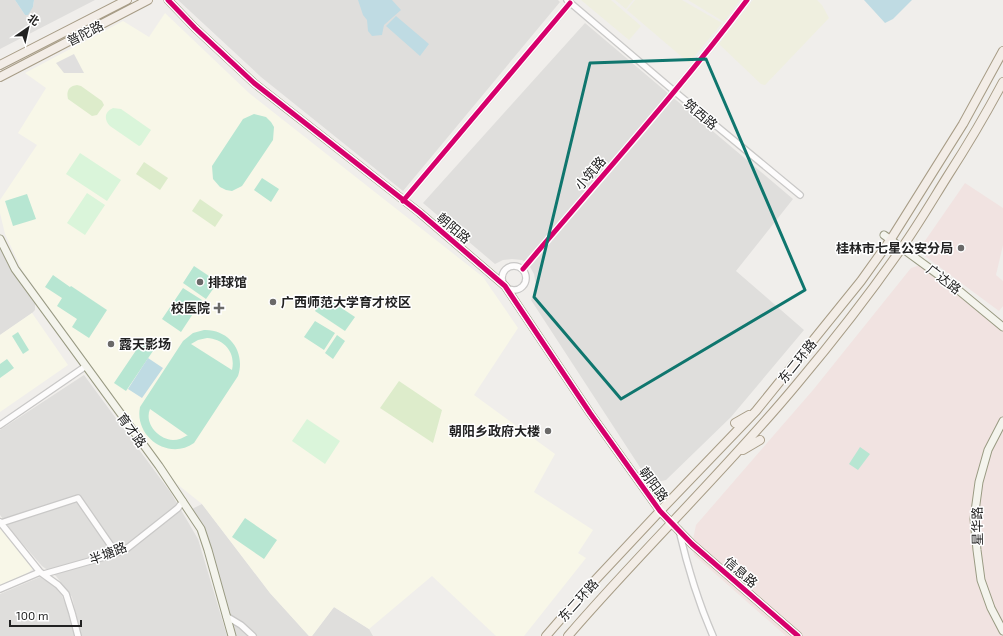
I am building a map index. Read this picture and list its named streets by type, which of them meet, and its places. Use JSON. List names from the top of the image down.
{
  "streets": {
    "main road": ["普陀路", "东二环路"],
    "street": [
      "筑西路",
      "小筑路",
      "朝阳路",
      "广达路",
      "育才路",
      "星华路",
      "半塘路",
      "信息路"
    ]
  },
  "crossings": [
    ["筑西路", "小筑路"],
    ["小筑路", "朝阳路"],
    ["朝阳路", "东二环路"],
    ["朝阳路", "信息路"],
    ["广达路", "东二环路"],
    ["东二环路", "信息路"],
    ["育才路", "半塘路"]
  ],
  "places": {
    "other": [
      "桂林市七星公安分局",
      "排球馆",
      "广西师范大学育才校区",
      "露天影场",
      "朝阳乡政府大楼"
    ],
    "health": ["校医院"]
  },
  "scale_bar": "100 m",
  "north": "top right"
}
